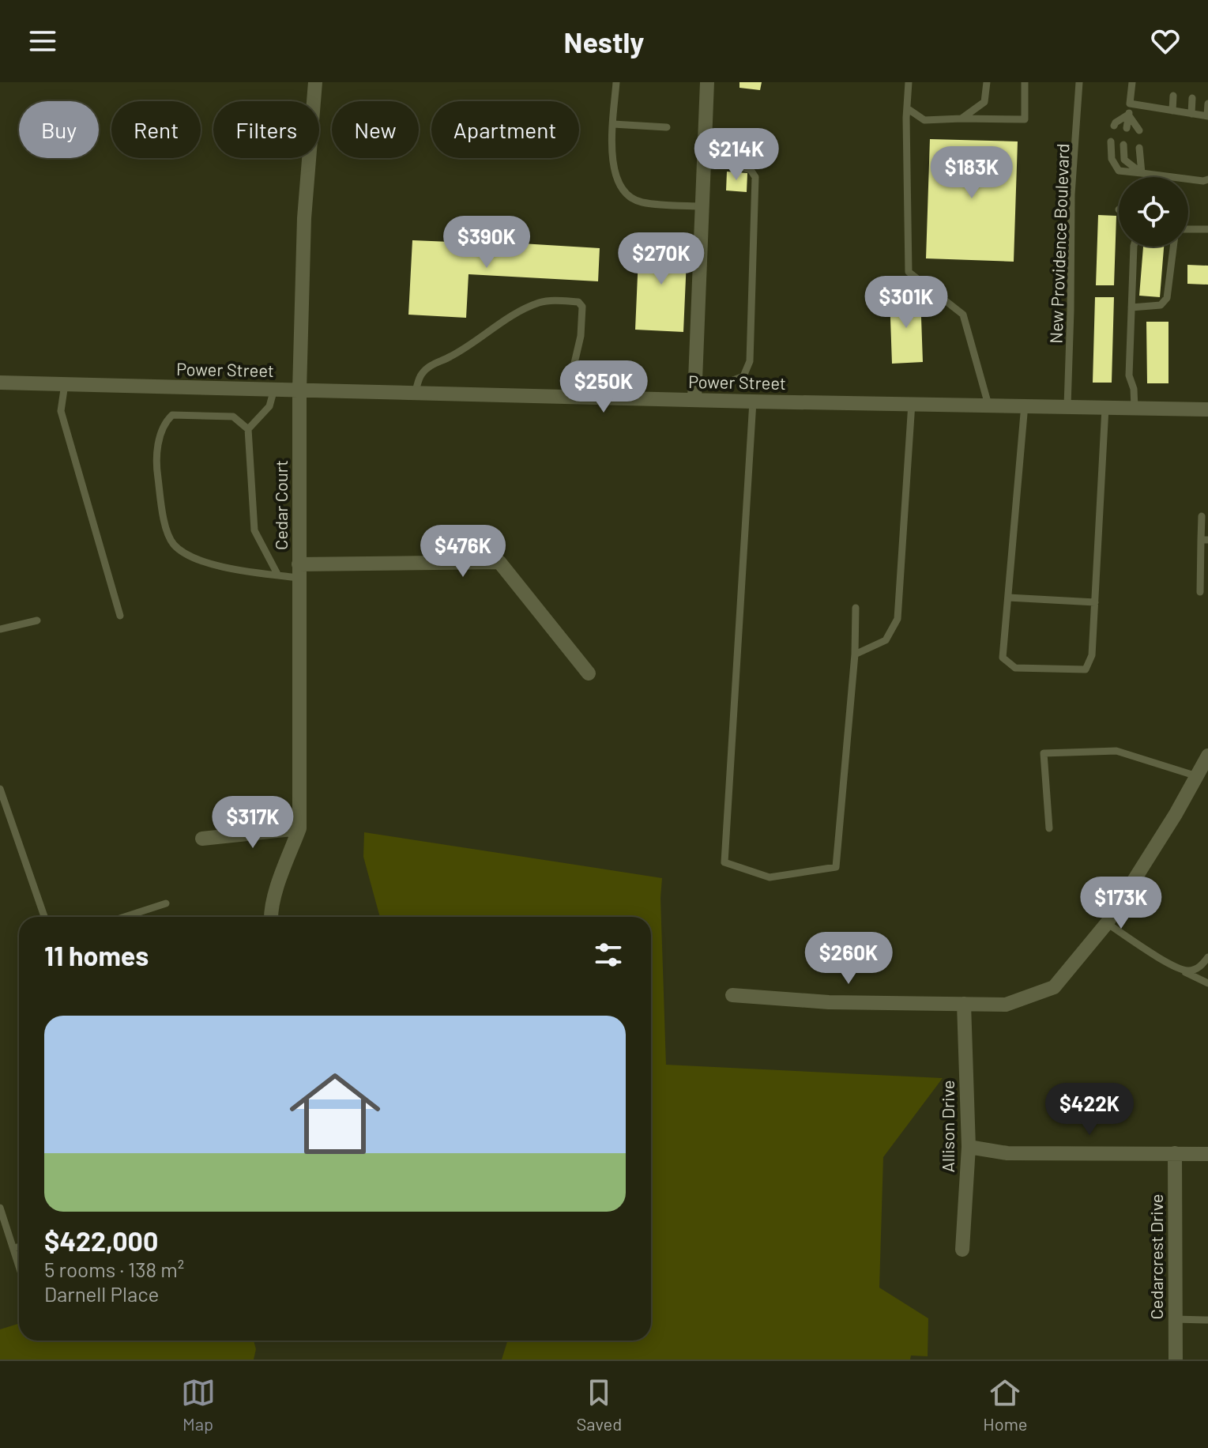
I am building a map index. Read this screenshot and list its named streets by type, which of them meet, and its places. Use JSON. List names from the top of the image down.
{
  "streets": {
    "street": [
      "Power Street",
      "Cedar Court",
      "Allison Drive",
      "Cedarcrest Drive"
    ],
    "lane": ["New Providence Boulevard"]
  },
  "crossings": [
    ["New Providence Boulevard", "Power Street"],
    ["Power Street", "Cedar Court"]
  ],
  "page": {
    "header": "Nestly",
    "chip": [
      "Buy",
      "Rent",
      "Filters",
      "New",
      "Apartment"
    ],
    "price": [
      "$214K",
      "$183K",
      "$390K",
      "$270K",
      "$301K",
      "$250K",
      "$476K",
      "$317K",
      "$173K",
      "$260K",
      "$422K"
    ],
    "heading": "11 homes",
    "list": [
      {
        "name": "$422,000",
        "note": "5 rooms · 138 m² · Darnell Place"
      }
    ],
    "tabs": ["Map", "Saved", "Home"]
  }
}
